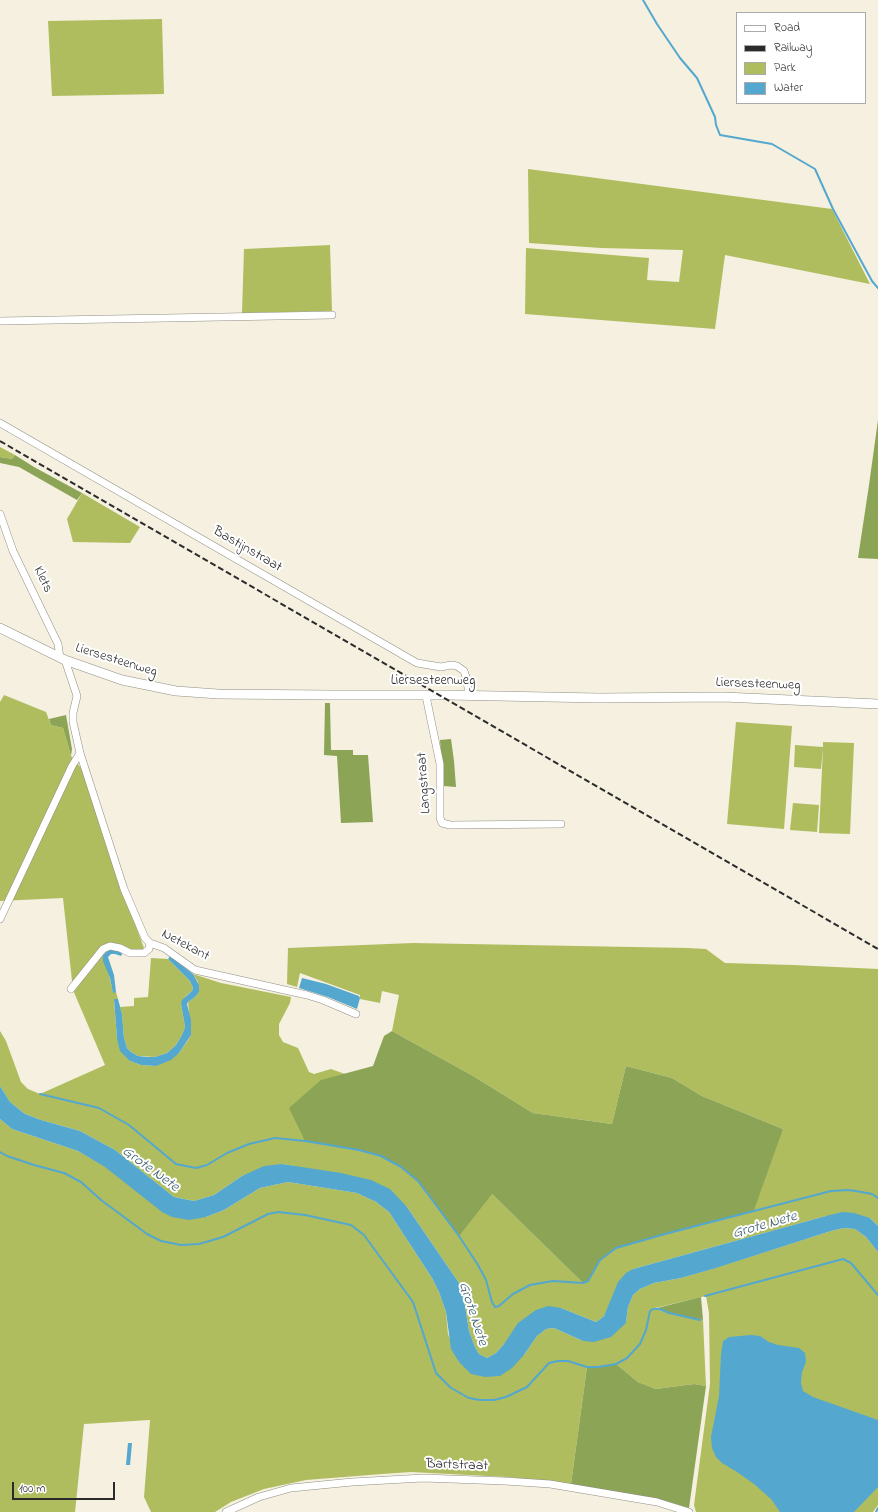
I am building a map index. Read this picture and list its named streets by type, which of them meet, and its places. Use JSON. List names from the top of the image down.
{
  "streets": {
    "street": [
      "Bastijnstraat",
      "Klets",
      "Liersesteenweg",
      "Langstraat",
      "Netekant",
      "Bartstraat"
    ]
  },
  "crossings": [
    ["Bastijnstraat", "Liersesteenweg"],
    ["Klets", "Liersesteenweg"],
    ["Klets", "Netekant"],
    ["Liersesteenweg", "Langstraat"],
    ["Liersesteenweg", "Netekant"]
  ],
  "water": ["Grote Nete"],
  "legend": [
    "Road",
    "Railway",
    "Park",
    "Water"
  ],
  "scale_bar": "100 m"
}
